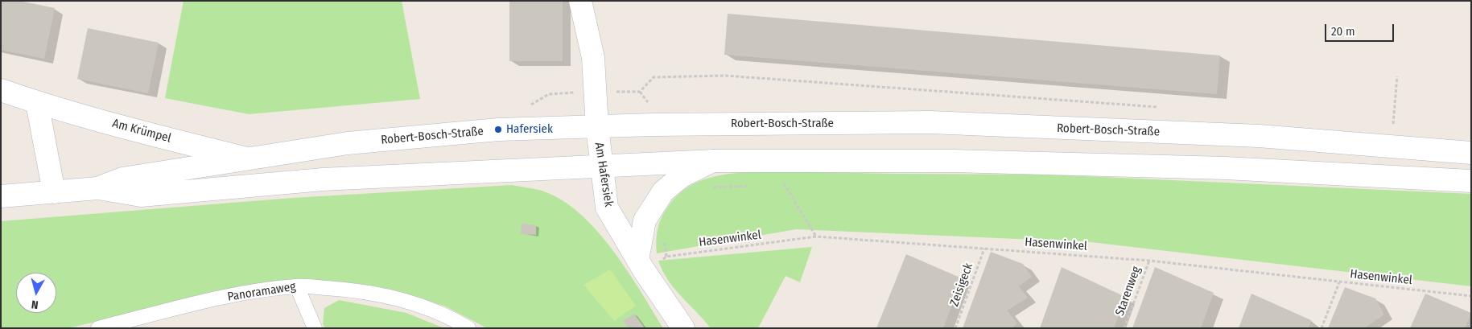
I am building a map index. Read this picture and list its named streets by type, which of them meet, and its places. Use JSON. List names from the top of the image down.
{
  "streets": {
    "main road": ["Robert-Bosch-Straße", "Am Krümpel", "Am Hafersiek"],
    "lane": ["Panoramaweg"],
    "path": ["Hasenwinkel", "Zeisigeck", "Starenweg"]
  },
  "crossings": [
    ["Robert-Bosch-Straße", "Am Krümpel"],
    ["Robert-Bosch-Straße", "Am Hafersiek"],
    ["Am Hafersiek", "Hasenwinkel"],
    ["Hasenwinkel", "Zeisigeck"],
    ["Hasenwinkel", "Starenweg"]
  ],
  "places": ["Hafersiek"],
  "scale_bar": "20 m",
  "north": "bottom"
}
